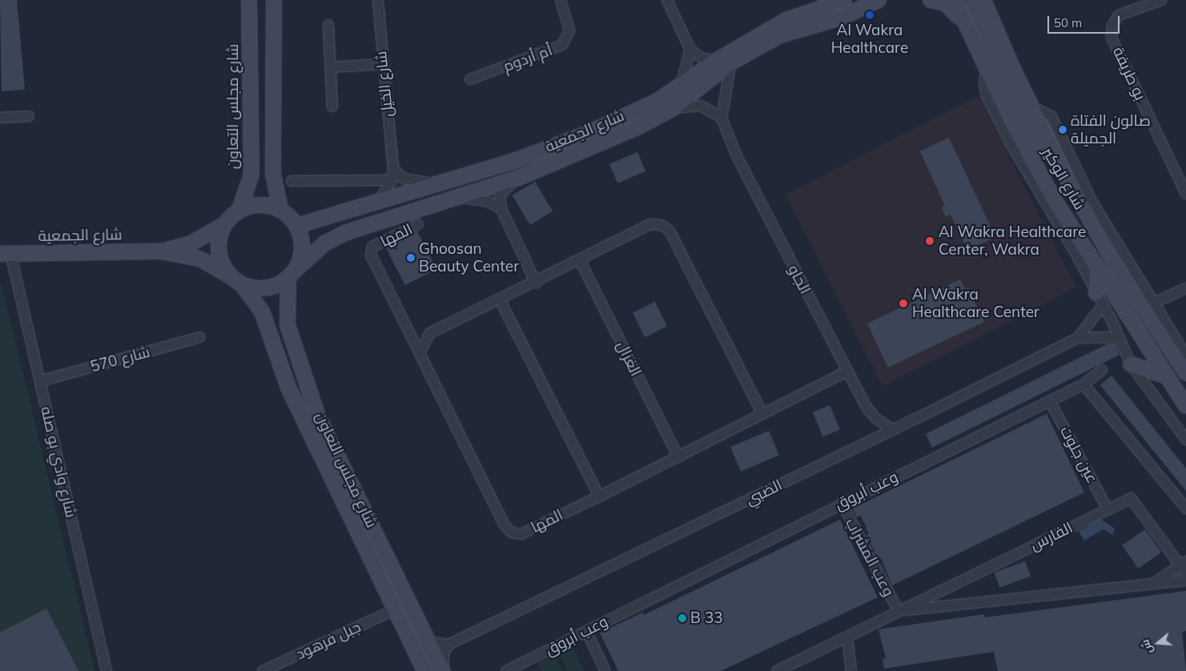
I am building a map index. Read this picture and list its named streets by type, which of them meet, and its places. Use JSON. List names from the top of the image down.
{
  "streets": {
    "main road": ["شارع مجلس التعاون", "شارع الجمعية", "شارع الوكير"],
    "street": [
      "أم أردوم",
      "بو طريفة",
      "شارع الخيل",
      "المها",
      "الجاو",
      "الغزال",
      "شارع 570",
      "عين جلوت",
      "شارع وادي بو صله",
      "وعب أبروق",
      "الضبي",
      "الفارس",
      "وعب المشراب",
      "جبل فرهود"
    ]
  },
  "crossings": [
    ["شارع الخيل", "شارع الجمعية"],
    ["شارع مجلس التعاون", "شارع الجمعية"],
    ["شارع مجلس التعاون", "جبل فرهود"],
    ["شارع الجمعية", "شارع وادي بو صله"],
    ["المها", "الجاو"],
    ["المها", "الغزال"],
    ["الجاو", "الضبي"],
    ["شارع 570", "شارع وادي بو صله"],
    ["عين جلوت", "وعب أبروق"],
    ["عين جلوت", "الفارس"],
    ["وعب أبروق", "وعب المشراب"],
    ["الفارس", "وعب المشراب"]
  ],
  "places": [
    "Al Wakra Healthcare",
    "صالون الفتاة الجميلة",
    "Al Wakra Healthcare Center, Wakra",
    "Ghoosan Beauty Center",
    "Al Wakra Healthcare Center",
    "B 33"
  ],
  "scale_bar": "50 m",
  "north": "left"
}
